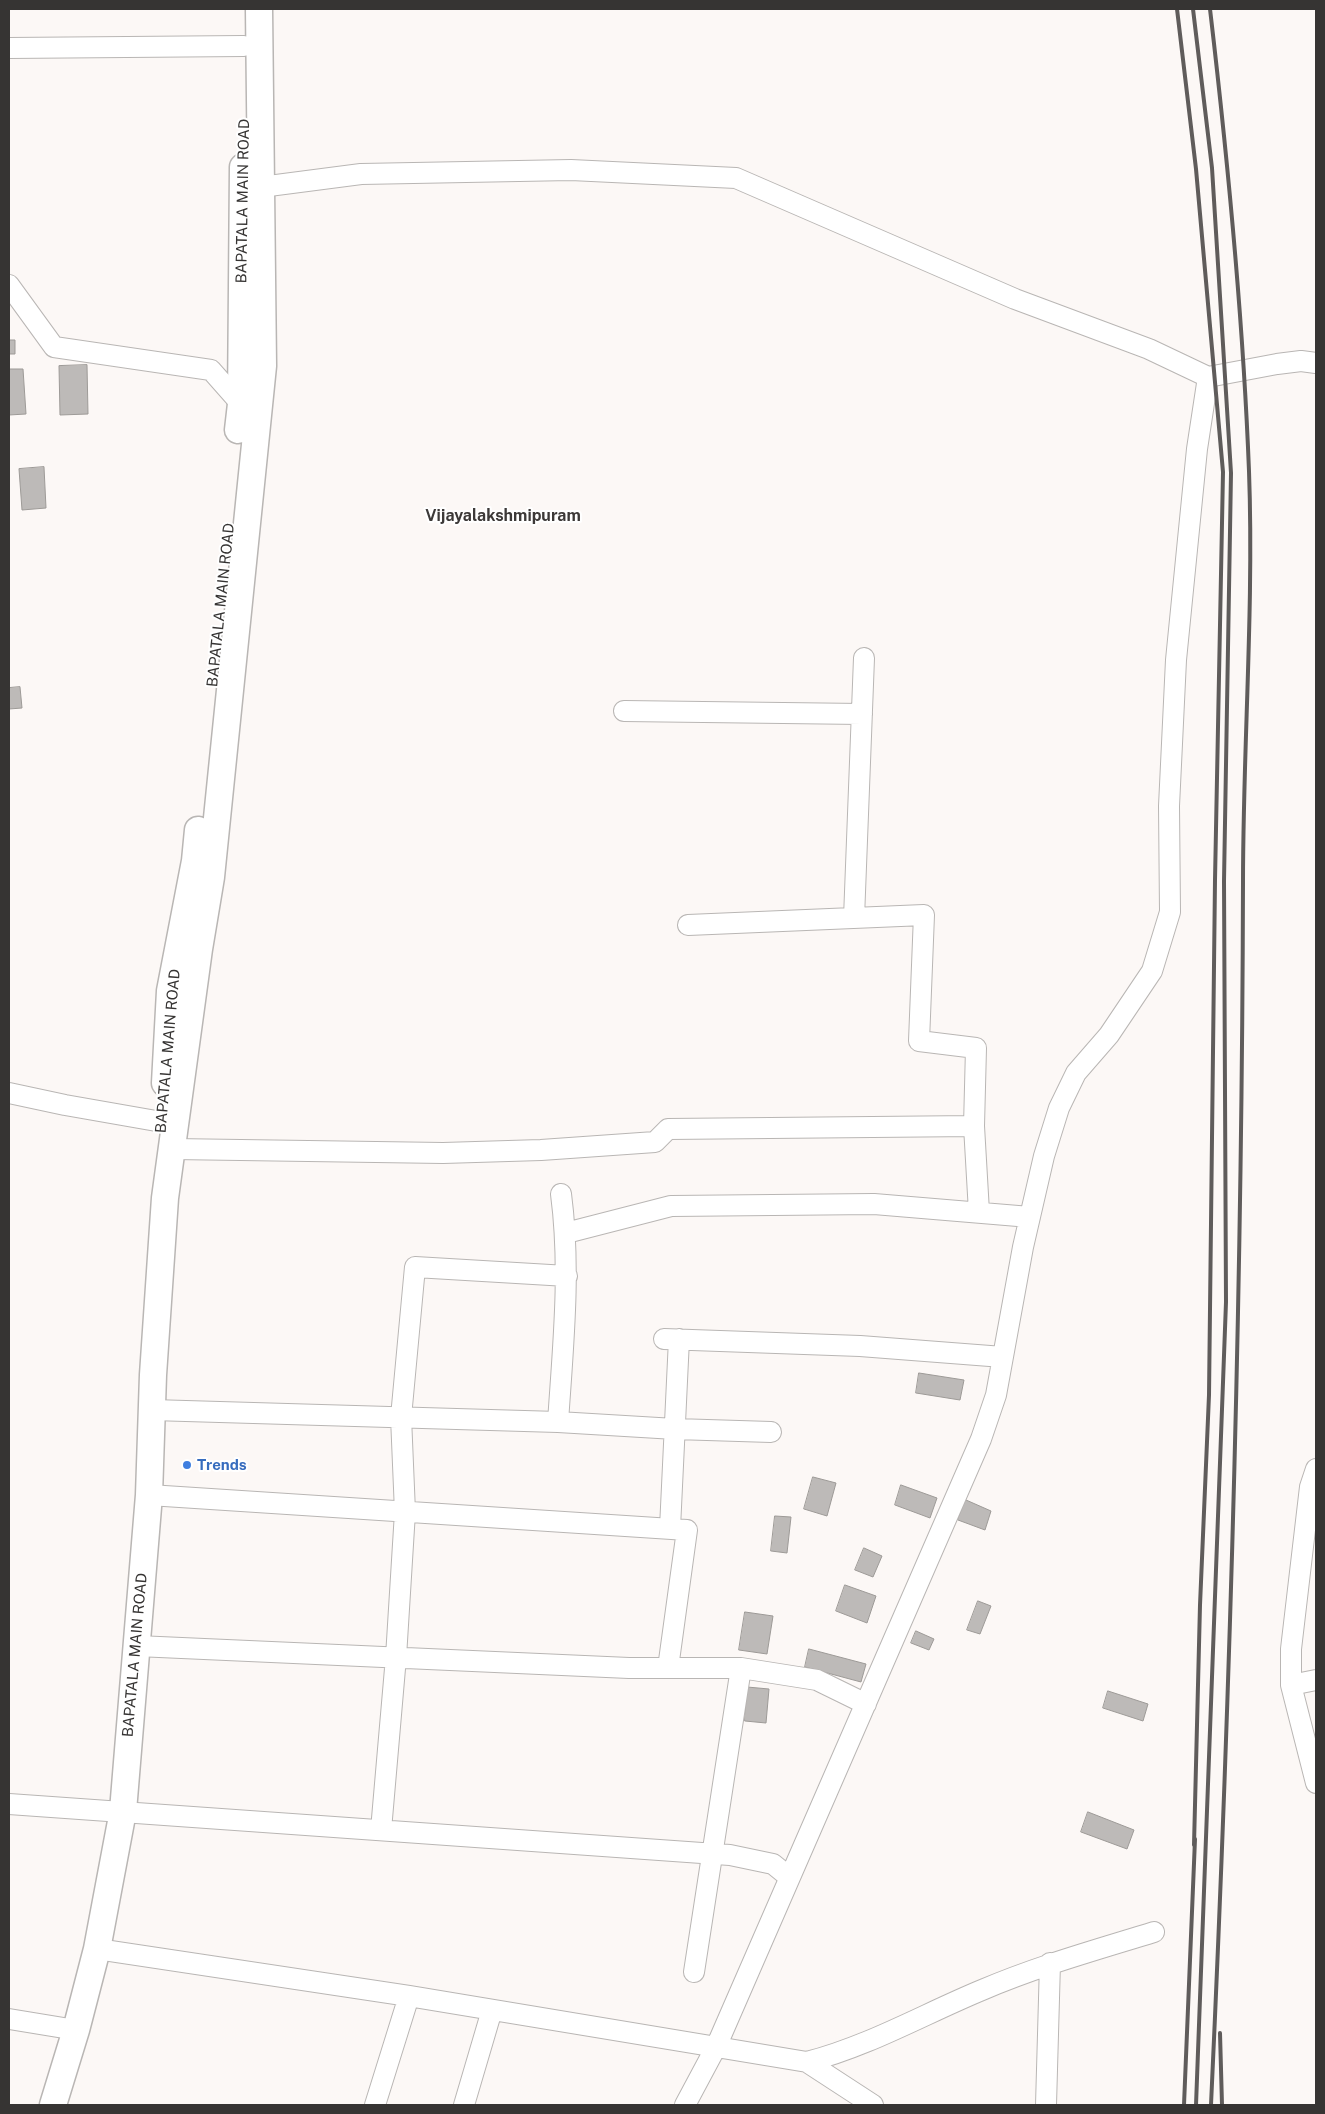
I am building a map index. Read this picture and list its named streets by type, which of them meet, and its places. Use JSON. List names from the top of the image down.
{
  "streets": {
    "main road": ["BAPATALA MAIN ROAD"]
  },
  "districts": ["Vijayalakshmipuram"],
  "places": ["Trends"]
}
